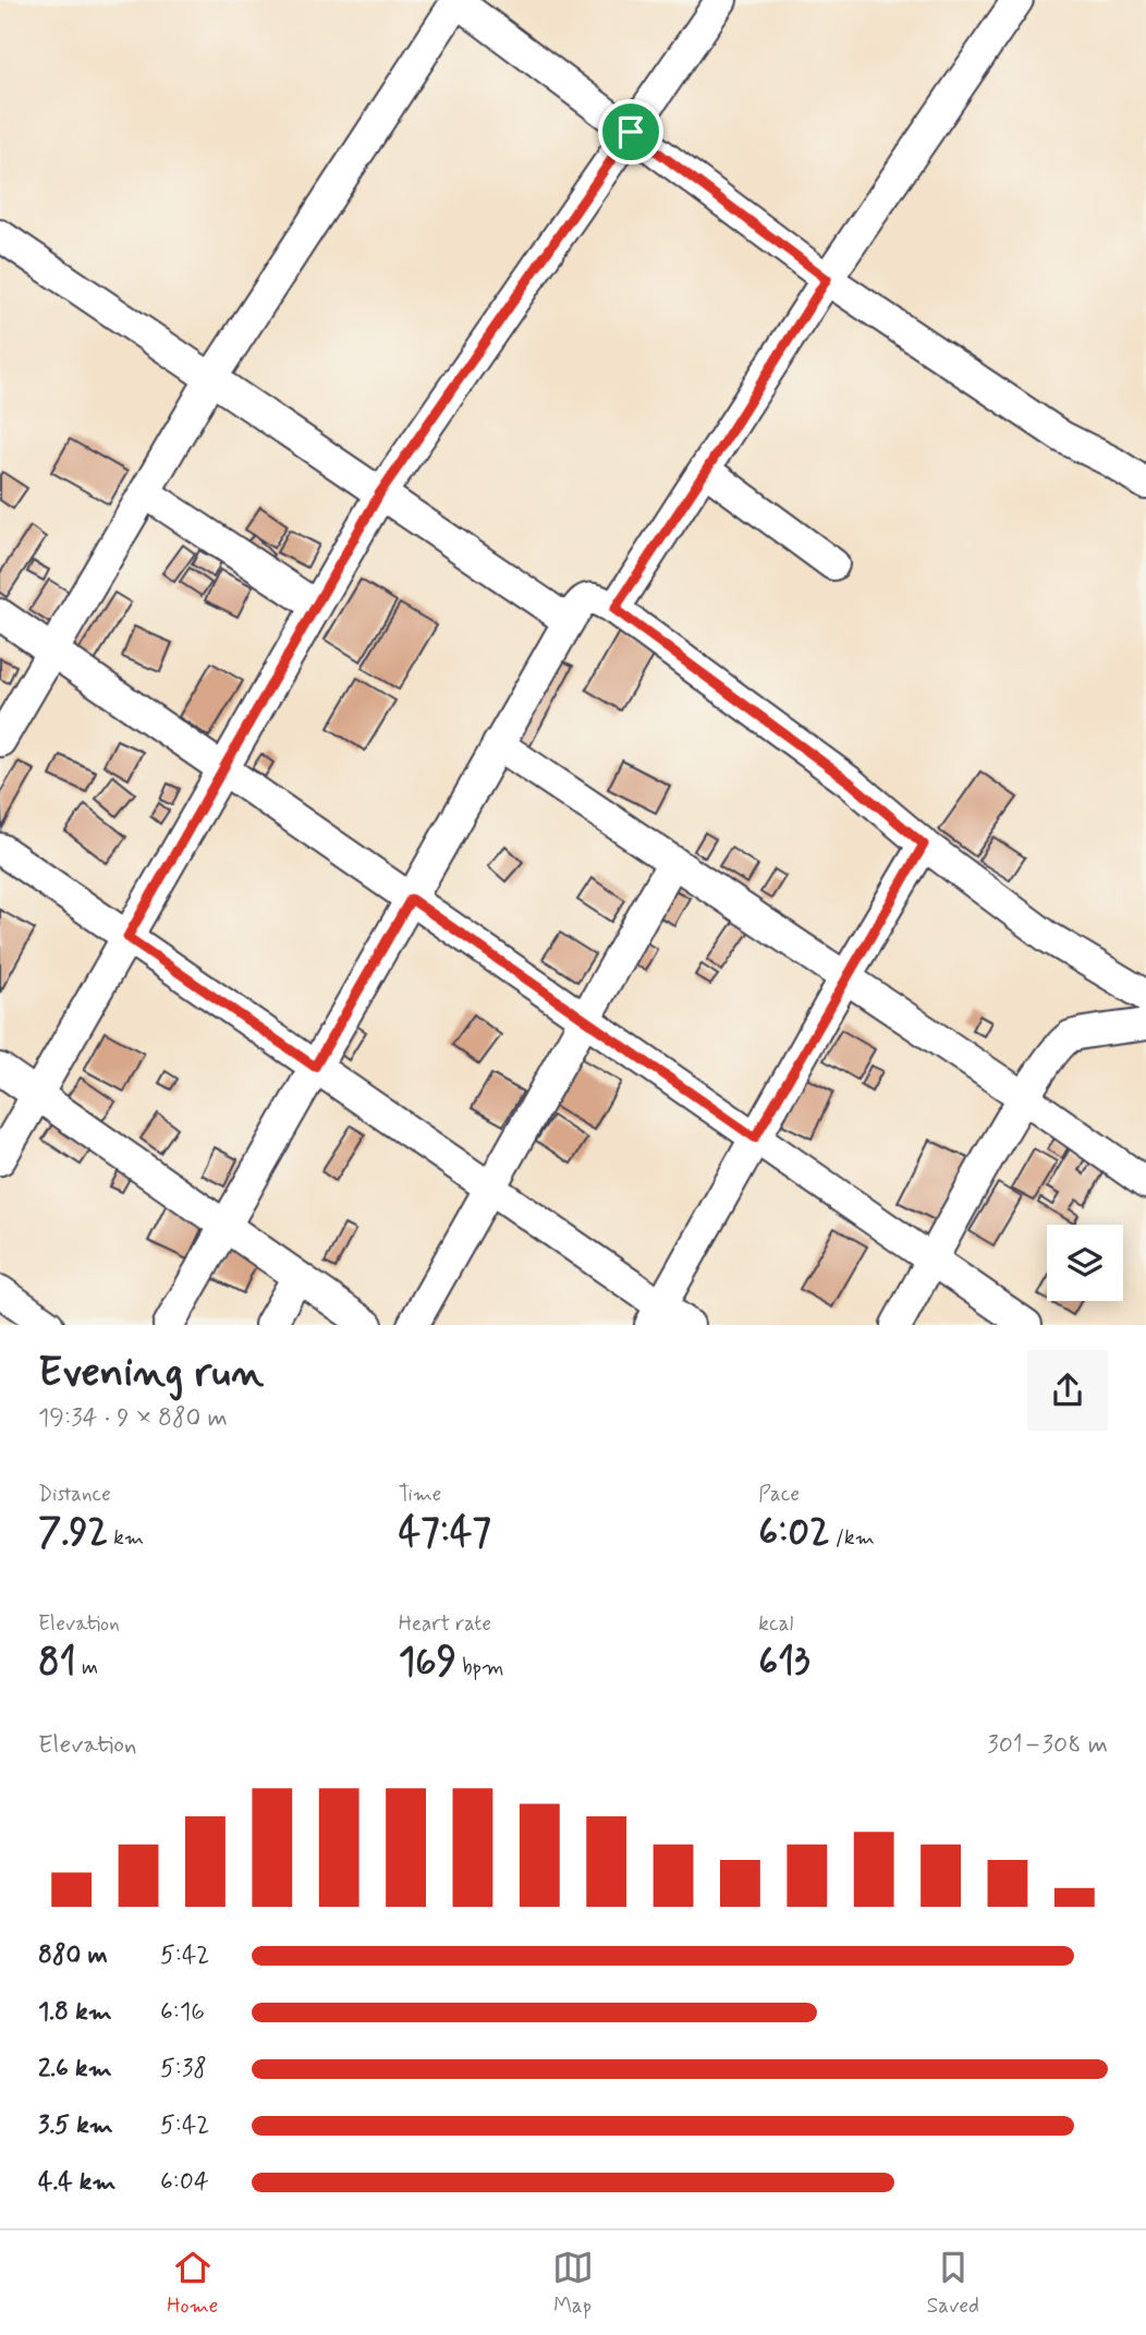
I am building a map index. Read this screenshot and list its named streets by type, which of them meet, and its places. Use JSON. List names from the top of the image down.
{
  "page": {
    "heading": ["Evening run", "19:34 · 9 × 880 m"],
    "stats": [
      ["Distance", "7.92 km"],
      ["Time", "47:47"],
      ["Pace", "6:02 /km"],
      ["Elevation", "81 m"],
      ["Heart rate", "169 bpm"],
      ["kcal", "613"]
    ],
    "chart": ["Elevation", "301–308 m"],
    "list": [
      {
        "name": "880 m",
        "note": "5:42"
      },
      {
        "name": "1.8 km",
        "note": "6:16"
      },
      {
        "name": "2.6 km",
        "note": "5:38"
      },
      {
        "name": "3.5 km",
        "note": "5:42"
      },
      {
        "name": "4.4 km",
        "note": "6:04"
      }
    ],
    "tabs": ["Home", "Map", "Saved"]
  }
}
